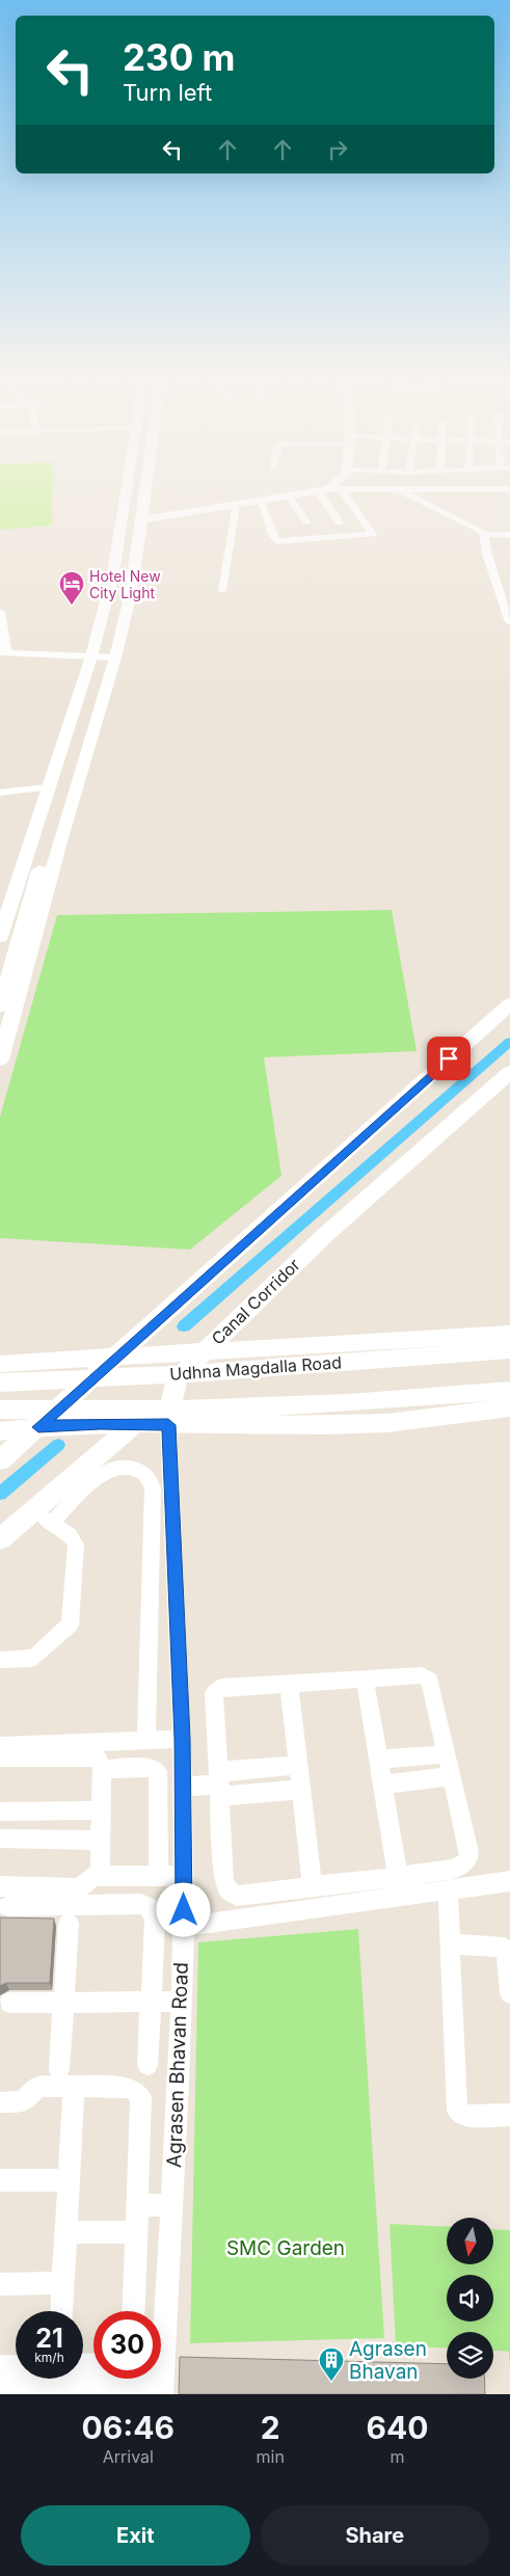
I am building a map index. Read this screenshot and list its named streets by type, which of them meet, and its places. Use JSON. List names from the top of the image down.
{
  "streets": {
    "street": ["Canal Corridor", "Udhna Magdalla Road", "Agrasen Bhavan Road"]
  },
  "crossings": [
    ["Canal Corridor", "Agrasen Bhavan Road"]
  ],
  "parks": ["SMC Garden"],
  "places": {
    "hotel": ["Hotel New City Light"],
    "building": ["Agrasen Bhavan"]
  },
  "north": "bottom",
  "page": {
    "turn": ["230 m", "Turn left"],
    "speed": "21 km/h",
    "limit": "30",
    "eta": [
      "06:46",
      "Arrival",
      "2",
      "min",
      "640",
      "m"
    ],
    "buttons": ["Exit", "Share"]
  }
}
